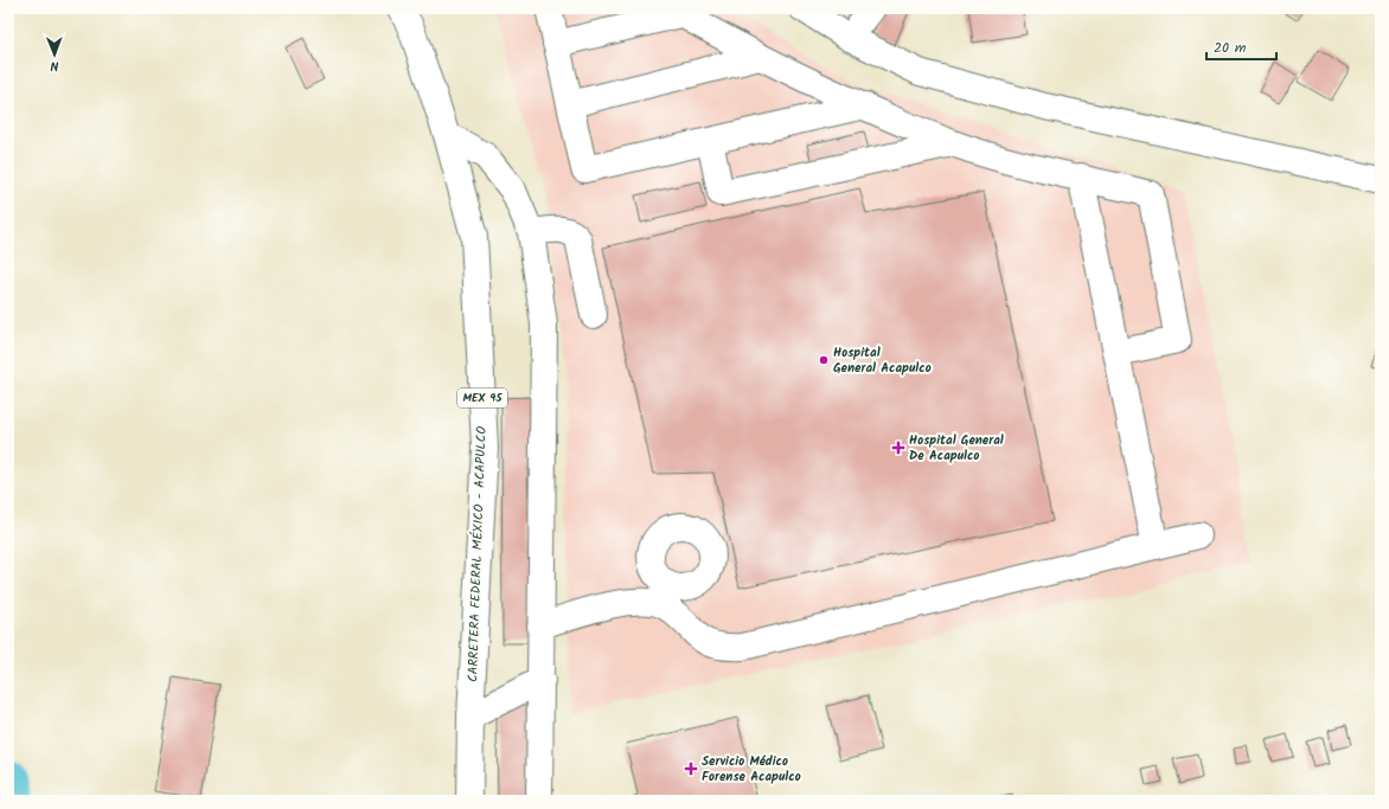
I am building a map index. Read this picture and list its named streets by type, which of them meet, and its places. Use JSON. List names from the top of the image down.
{
  "streets": {
    "main road": ["MEX 95", "CARRETERA FEDERAL MÉXICO - ACAPULCO"]
  },
  "places": {
    "other": ["Hospital General Acapulco"],
    "health": ["Hospital General De Acapulco", "Servicio Médico Forense Acapulco"]
  },
  "scale_bar": "20 m",
  "north": "bottom"
}
